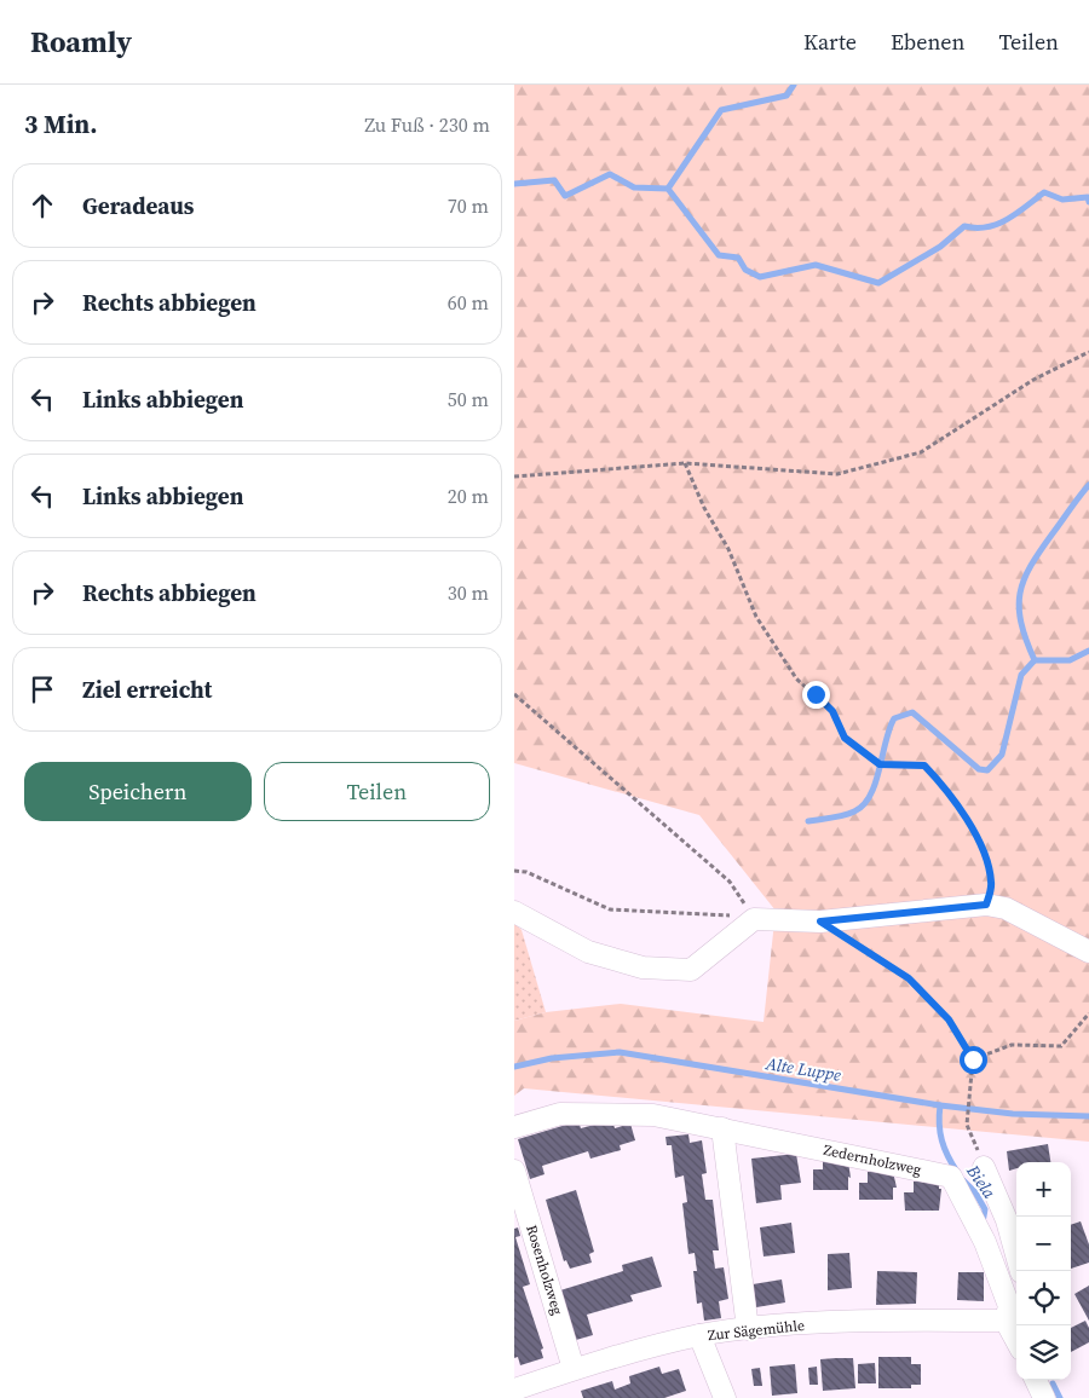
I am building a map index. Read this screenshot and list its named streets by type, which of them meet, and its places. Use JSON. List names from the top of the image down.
{
  "streets": {
    "street": ["Zedernholzweg", "Rosenholzweg", "Zur Sägemühle"]
  },
  "crossings": [
    ["Zedernholzweg", "Zur Sägemühle"],
    ["Rosenholzweg", "Zur Sägemühle"]
  ],
  "water": ["Alte Luppe", "Biela"],
  "page": {
    "header": "Roamly",
    "nav": ["Karte", "Ebenen", "Teilen"],
    "heading": ["3 Min.", "Zu Fuß · 230 m"],
    "list": [
      ["Geradeaus", "70 m"],
      ["Rechts abbiegen", "60 m"],
      ["Links abbiegen", "50 m"],
      ["Links abbiegen", "20 m"],
      ["Rechts abbiegen", "30 m"],
      "Ziel erreicht"
    ],
    "buttons": ["Speichern", "Teilen"],
    "map_buttons": ["+", "−"]
  }
}
